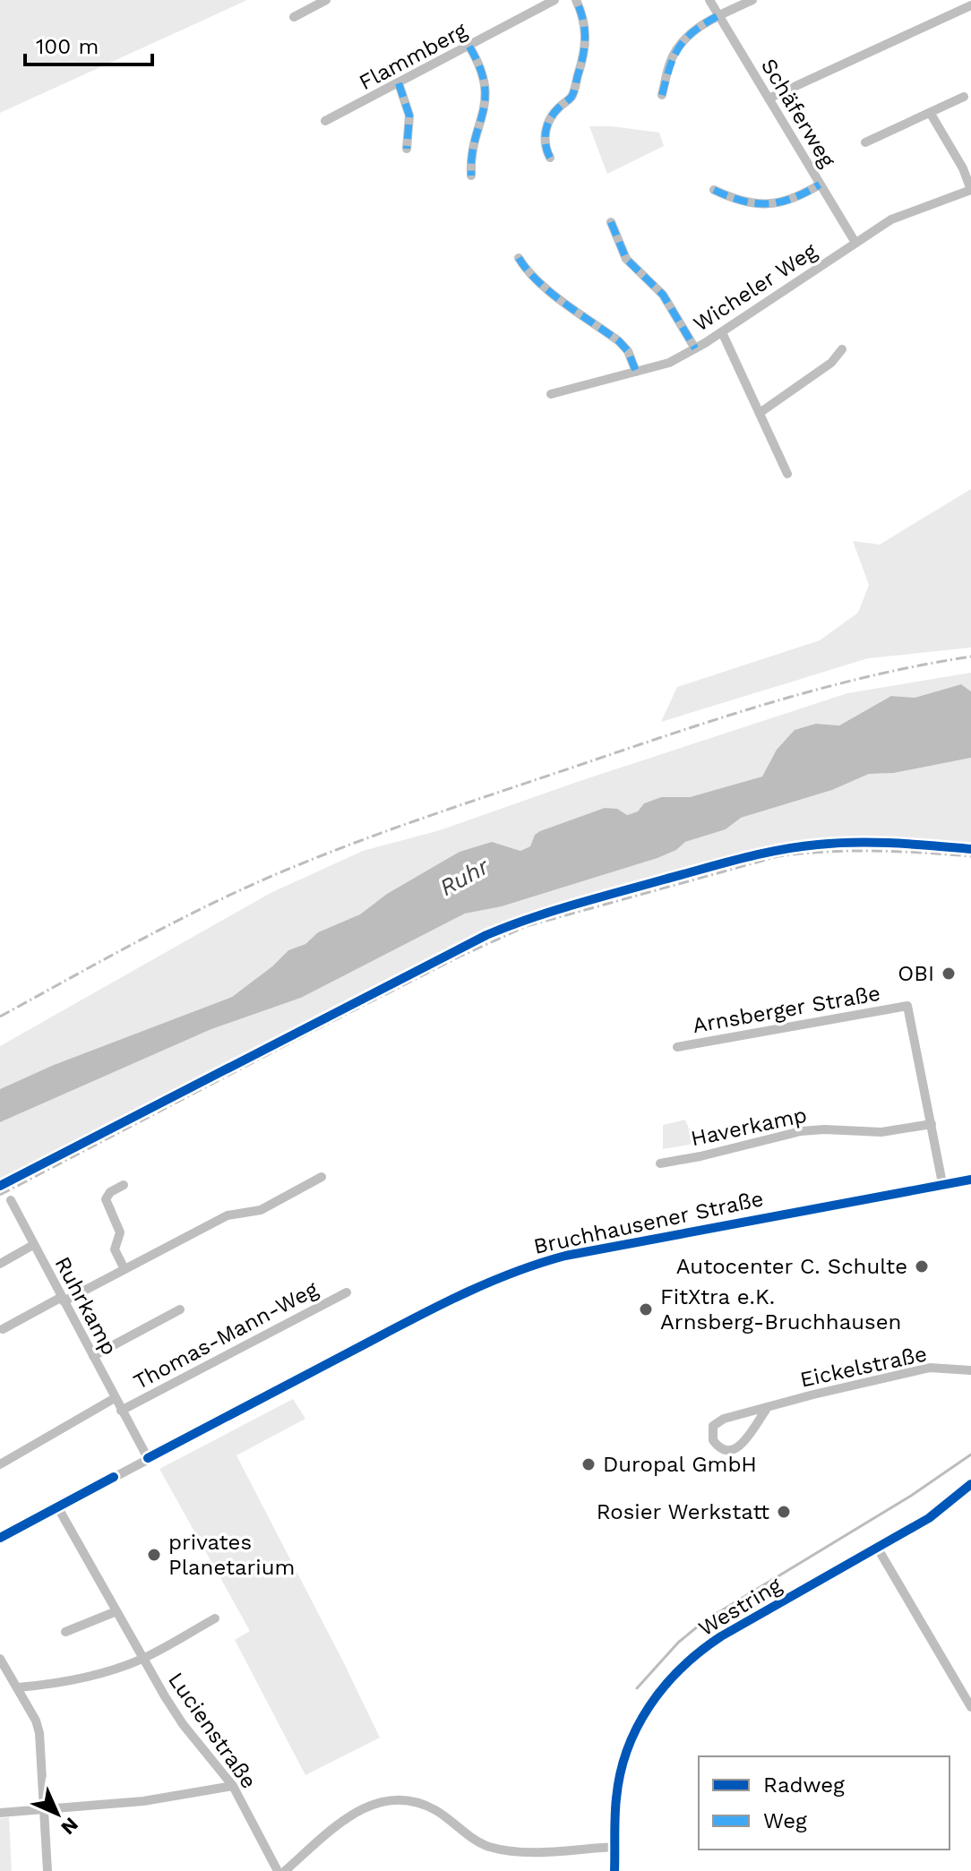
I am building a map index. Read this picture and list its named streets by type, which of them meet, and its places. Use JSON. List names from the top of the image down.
{
  "streets": {
    "street": [
      "Flammberg",
      "Schäferweg",
      "Wicheler Weg",
      "Arnsberger Straße",
      "Haverkamp",
      "Bruchhausener Straße",
      "Ruhrkamp",
      "Thomas-Mann-Weg",
      "Eickelstraße",
      "Westring",
      "Lucienstraße"
    ]
  },
  "crossings": [
    ["Schäferweg", "Wicheler Weg"],
    ["Arnsberger Straße", "Haverkamp"],
    ["Arnsberger Straße", "Bruchhausener Straße"],
    ["Bruchhausener Straße", "Ruhrkamp"],
    ["Bruchhausener Straße", "Lucienstraße"],
    ["Ruhrkamp", "Thomas-Mann-Weg"]
  ],
  "water": ["Ruhr"],
  "places": [
    "OBI",
    "Autocenter C. Schulte",
    "FitXtra e.K. Arnsberg-Bruchhausen",
    "Duropal GmbH",
    "Rosier Werkstatt",
    "privates Planetarium"
  ],
  "legend": ["Radweg", "Weg"],
  "scale_bar": "100 m",
  "north": "bottom right"
}
